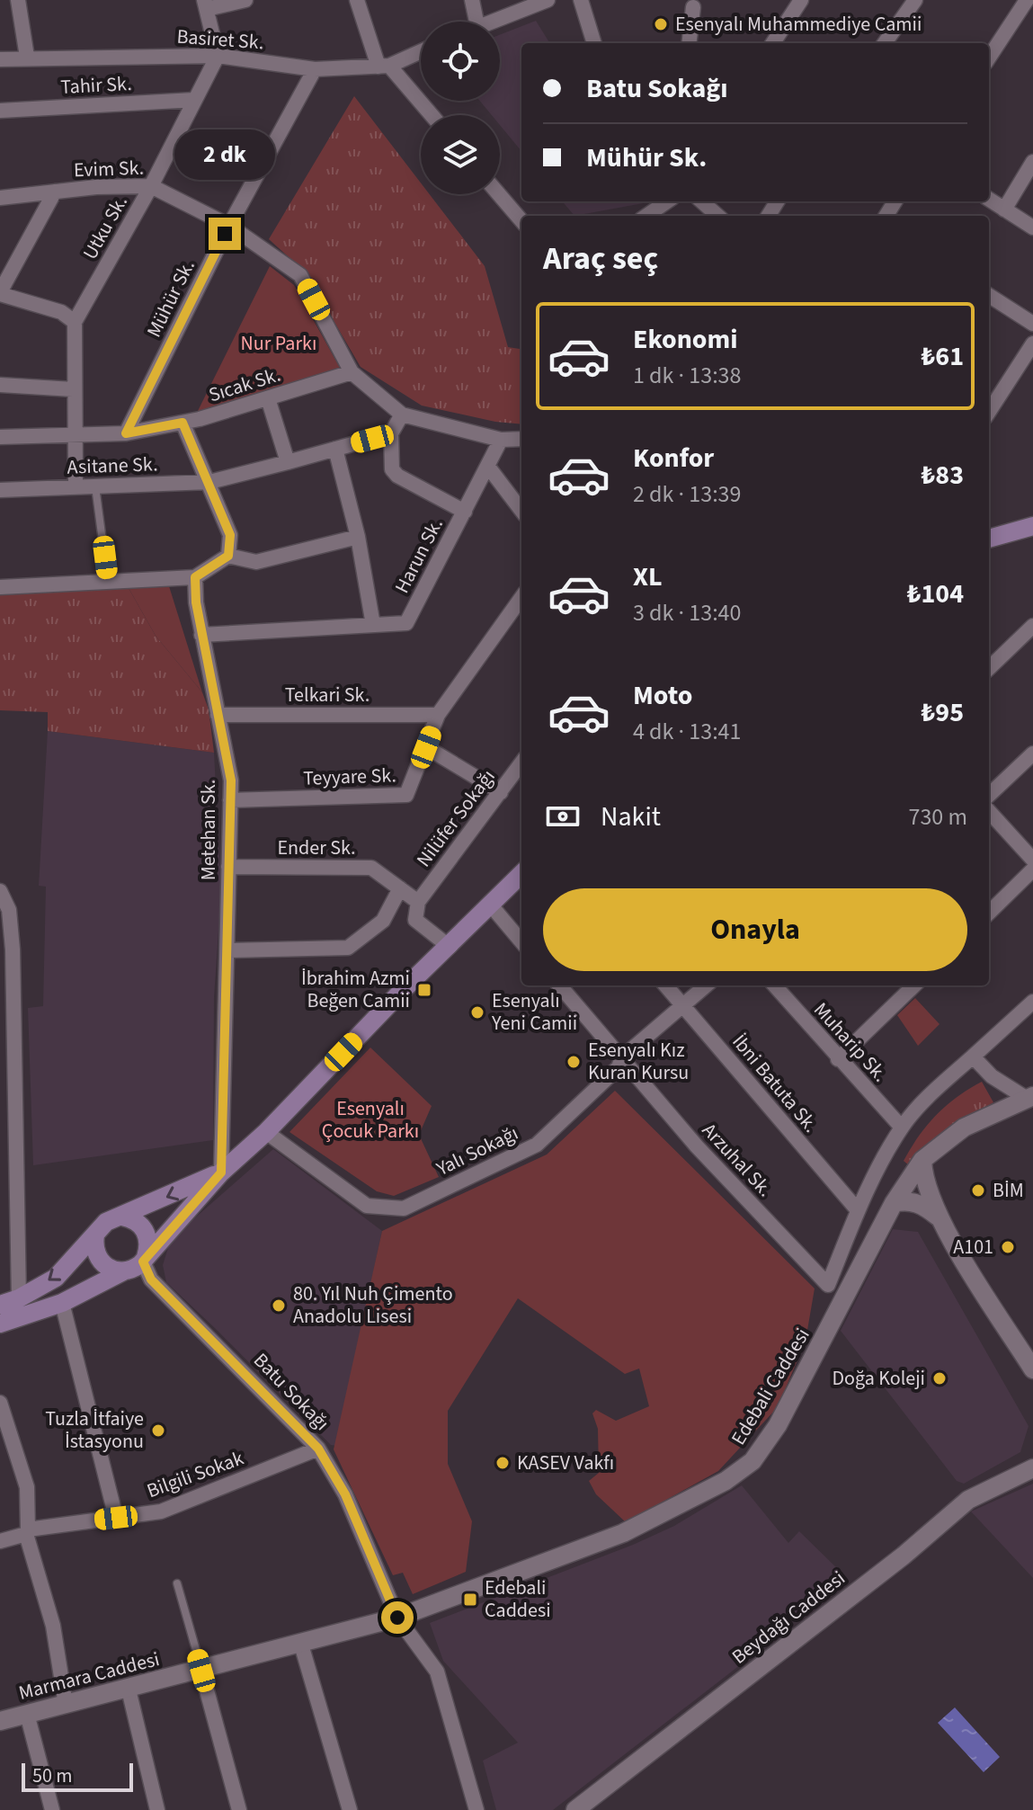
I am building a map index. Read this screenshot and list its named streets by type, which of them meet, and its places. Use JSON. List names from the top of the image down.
{
  "streets": {
    "street": [
      "Basiret Sk.",
      "Tahir Sk.",
      "Evim Sk.",
      "Utku Sk.",
      "Mühür Sk.",
      "Sıcak Sk.",
      "Asitane Sk.",
      "Harun Sk.",
      "Telkari Sk.",
      "Teyyare Sk.",
      "Nilüfer Sokağı",
      "Metehan Sk.",
      "Ender Sk.",
      "Muharip Sk.",
      "İbni Batuta Sk.",
      "Yalı Sokağı",
      "Arzuhal Sk.",
      "Edebali Caddesi",
      "Batu Sokağı",
      "Bilgili Sokak",
      "Beydağı Caddesi",
      "Marmara Caddesi"
    ]
  },
  "crossings": [
    ["Basiret Sk.", "Utku Sk."],
    ["Basiret Sk.", "Mühür Sk."],
    ["Tahir Sk.", "Utku Sk."],
    ["Evim Sk.", "Utku Sk."],
    ["Evim Sk.", "Mühür Sk."],
    ["Evim Sk.", "Sıcak Sk."],
    ["Utku Sk.", "Sıcak Sk."],
    ["Utku Sk.", "Asitane Sk."],
    ["Mühür Sk.", "Sıcak Sk."],
    ["Harun Sk.", "Metehan Sk."],
    ["Telkari Sk.", "Teyyare Sk."],
    ["Telkari Sk.", "Metehan Sk."],
    ["Teyyare Sk.", "Metehan Sk."],
    ["Nilüfer Sokağı", "Ender Sk."],
    ["Metehan Sk.", "Ender Sk."],
    ["İbni Batuta Sk.", "Yalı Sokağı"],
    ["İbni Batuta Sk.", "Arzuhal Sk."],
    ["Yalı Sokağı", "Arzuhal Sk."],
    ["Edebali Caddesi", "Batu Sokağı"],
    ["Edebali Caddesi", "Marmara Caddesi"],
    ["Batu Sokağı", "Bilgili Sokak"],
    ["Batu Sokağı", "Marmara Caddesi"]
  ],
  "parks": ["Nur Parkı", "Esenyalı Çocuk Parkı"],
  "places": {
    "other": [
      "Esenyalı Muhammediye Camii",
      "Esenyalı Yeni Camii",
      "Esenyalı Kız Kuran Kursu",
      "BİM",
      "A101",
      "80. Yıl Nuh Çimento Anadolu Lisesi",
      "Doğa Koleji",
      "Tuzla İtfaiye İstasyonu",
      "KASEV Vakfı"
    ],
    "transit": ["İbrahim Azmi Beğen Camii", "Edebali̇ Caddesi̇"]
  },
  "scale_bar": "50 m",
  "page": {
    "banner": ["Batu Sokağı", "Mühür Sk."],
    "bubble": "2 dk",
    "heading": "Araç seç",
    "list": [
      {
        "name": "Ekonomi",
        "note": "1 dk · 13:38",
        "value": "₺61"
      },
      {
        "name": "Konfor",
        "note": "2 dk · 13:39",
        "value": "₺83"
      },
      {
        "name": "XL",
        "note": "3 dk · 13:40",
        "value": "₺104"
      },
      {
        "name": "Moto",
        "note": "4 dk · 13:41",
        "value": "₺95"
      }
    ],
    "pay": ["Nakit", "730 m"],
    "buttons": "Onayla",
    "scale": "50 m"
  }
}
